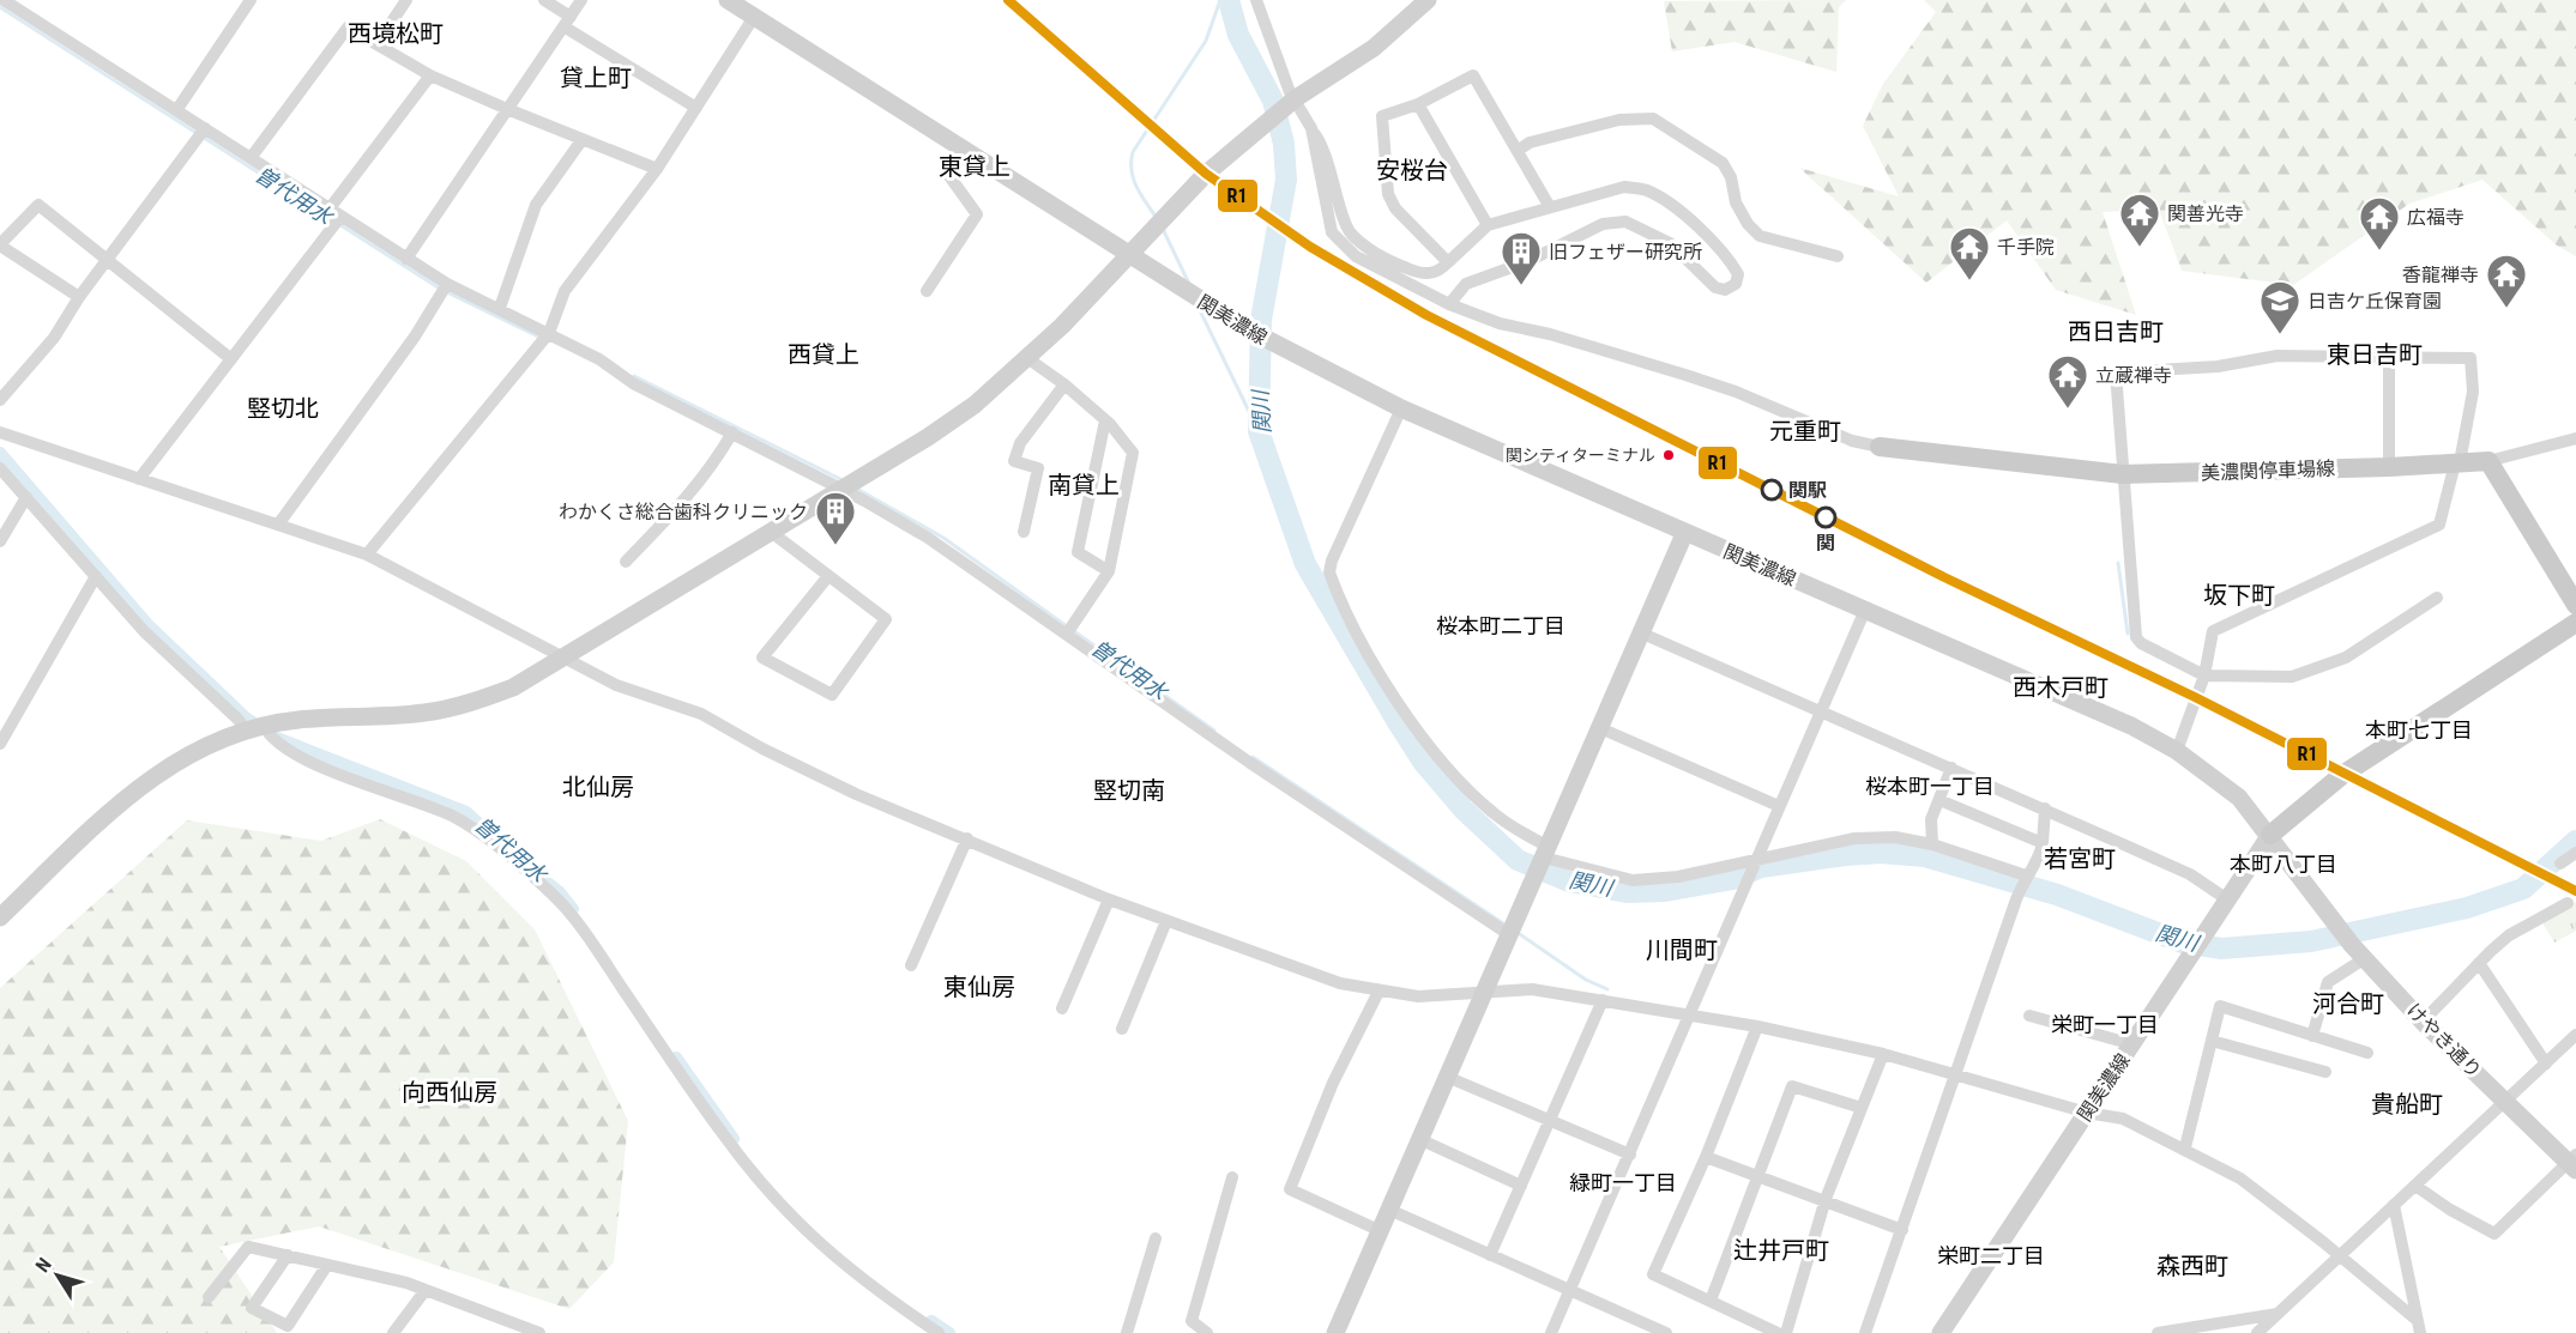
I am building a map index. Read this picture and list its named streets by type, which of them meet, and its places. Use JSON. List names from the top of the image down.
{
  "streets": {
    "main road": ["美濃関停車場線"],
    "street": ["関美濃線", "けやき通り"]
  },
  "crossings": [
    ["関美濃線", "けやき通り"]
  ],
  "districts": [
    "西境松町",
    "貸上町",
    "東貸上",
    "安桜台",
    "西日吉町",
    "西貸上",
    "東日吉町",
    "竪切北",
    "元重町",
    "南貸上",
    "坂下町",
    "桜本町二丁目",
    "西木戸町",
    "本町七丁目",
    "桜本町一丁目",
    "北仙房",
    "竪切南",
    "若宮町",
    "本町八丁目",
    "川間町",
    "東仙房",
    "河合町",
    "栄町一丁目",
    "向西仙房",
    "貴船町",
    "緑町一丁目",
    "辻井戸町",
    "栄町二丁目",
    "森西町"
  ],
  "water": ["曽代用水", "関川"],
  "places": {
    "temple": [
      "関善光寺",
      "広福寺",
      "千手院",
      "香龍禅寺",
      "立蔵禅寺"
    ],
    "building": ["旧フェザー研究所", "わかくさ総合歯科クリニック"],
    "school or university": ["日吉ケ丘保育園"],
    "other": ["関シティターミナル", "関駅", "関"]
  },
  "lines": ["transit line R1"],
  "north": "top left"
}
